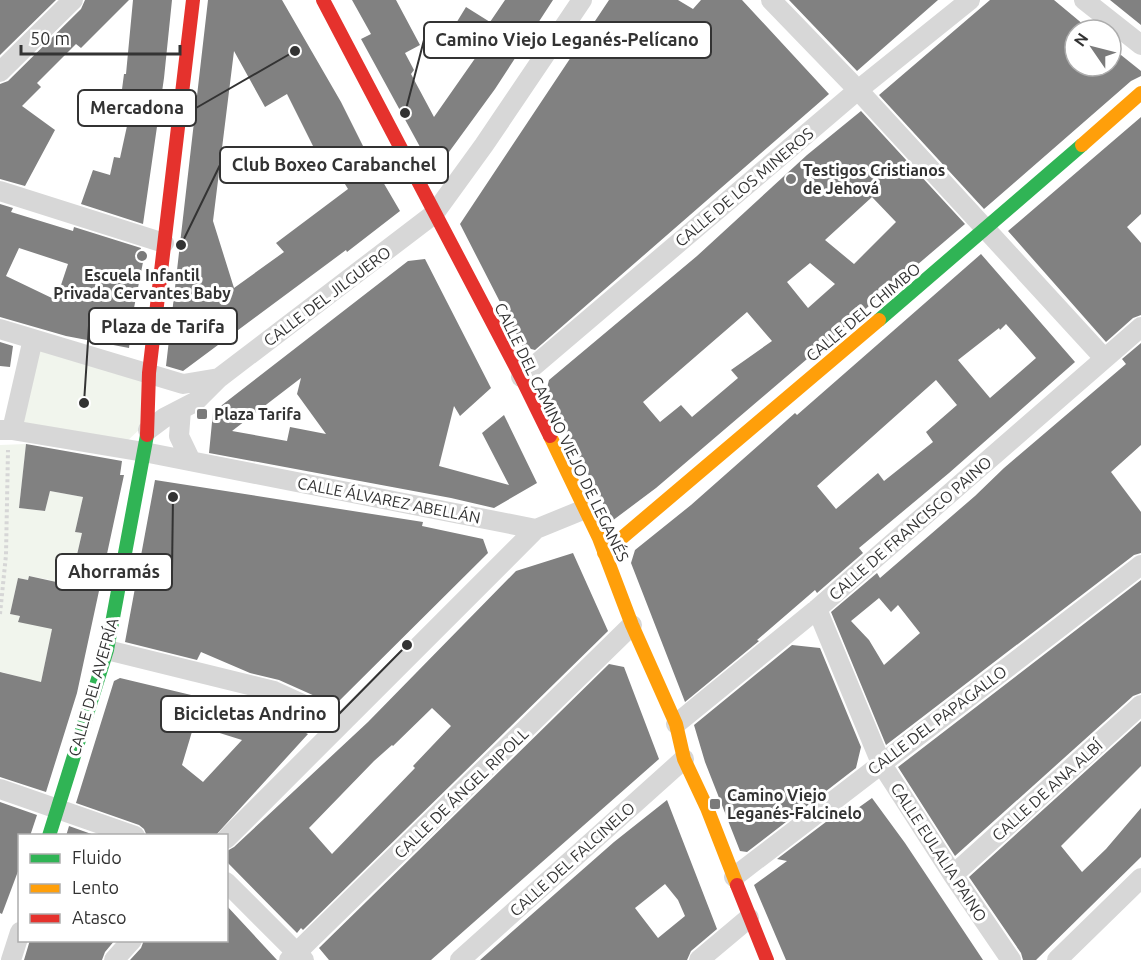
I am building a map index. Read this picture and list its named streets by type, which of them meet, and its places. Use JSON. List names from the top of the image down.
{
  "streets": {
    "street": [
      "CALLE DE LOS MINEROS",
      "CALLE DEL JILGUERO",
      "CALLE DEL CHIMBO",
      "CALLE DEL CAMINO VIEJO DE LEGANÉS",
      "CALLE ÁLVAREZ ABELLÁN",
      "CALLE DE FRANCISCO PAINO",
      "CALLE DEL AVEFRÍA",
      "CALLE DEL PAPAGALLO",
      "CALLE DE ANA ALBÍ",
      "CALLE DE ÁNGEL RIPOLL",
      "CALLE EULALIA PAINO",
      "CALLE DEL FALCINELO"
    ]
  },
  "crossings": [
    ["CALLE DE LOS MINEROS", "CALLE DEL CAMINO VIEJO DE LEGANÉS"],
    ["CALLE DEL JILGUERO", "CALLE DEL CAMINO VIEJO DE LEGANÉS"],
    ["CALLE DEL JILGUERO", "CALLE DEL AVEFRÍA"],
    ["CALLE DEL CHIMBO", "CALLE DEL CAMINO VIEJO DE LEGANÉS"],
    ["CALLE DEL CAMINO VIEJO DE LEGANÉS", "CALLE DE FRANCISCO PAINO"],
    ["CALLE DEL CAMINO VIEJO DE LEGANÉS", "CALLE DEL PAPAGALLO"],
    ["CALLE DEL CAMINO VIEJO DE LEGANÉS", "CALLE DE ÁNGEL RIPOLL"],
    ["CALLE DEL CAMINO VIEJO DE LEGANÉS", "CALLE DEL FALCINELO"],
    ["CALLE ÁLVAREZ ABELLÁN", "CALLE DEL AVEFRÍA"],
    ["CALLE DE FRANCISCO PAINO", "CALLE EULALIA PAINO"],
    ["CALLE DEL PAPAGALLO", "CALLE EULALIA PAINO"],
    ["CALLE DE ANA ALBÍ", "CALLE EULALIA PAINO"]
  ],
  "places": {
    "other": [
      "Mercadona",
      "Camino Viejo Leganés-Pelícano",
      "Testigos Cristianos de Jehová",
      "Club Boxeo Carabanchel",
      "Escuela Infantil Privada Cervantes Baby",
      "Plaza de Tarifa",
      "Ahorramás",
      "Bicicletas Andrino"
    ],
    "transit": ["Plaza Tarifa", "Camino Viejo Leganés-Falcinelo"]
  },
  "legend": ["Fluido", "Lento", "Atasco"],
  "scale_bar": "50 m",
  "north": "top left"
}
